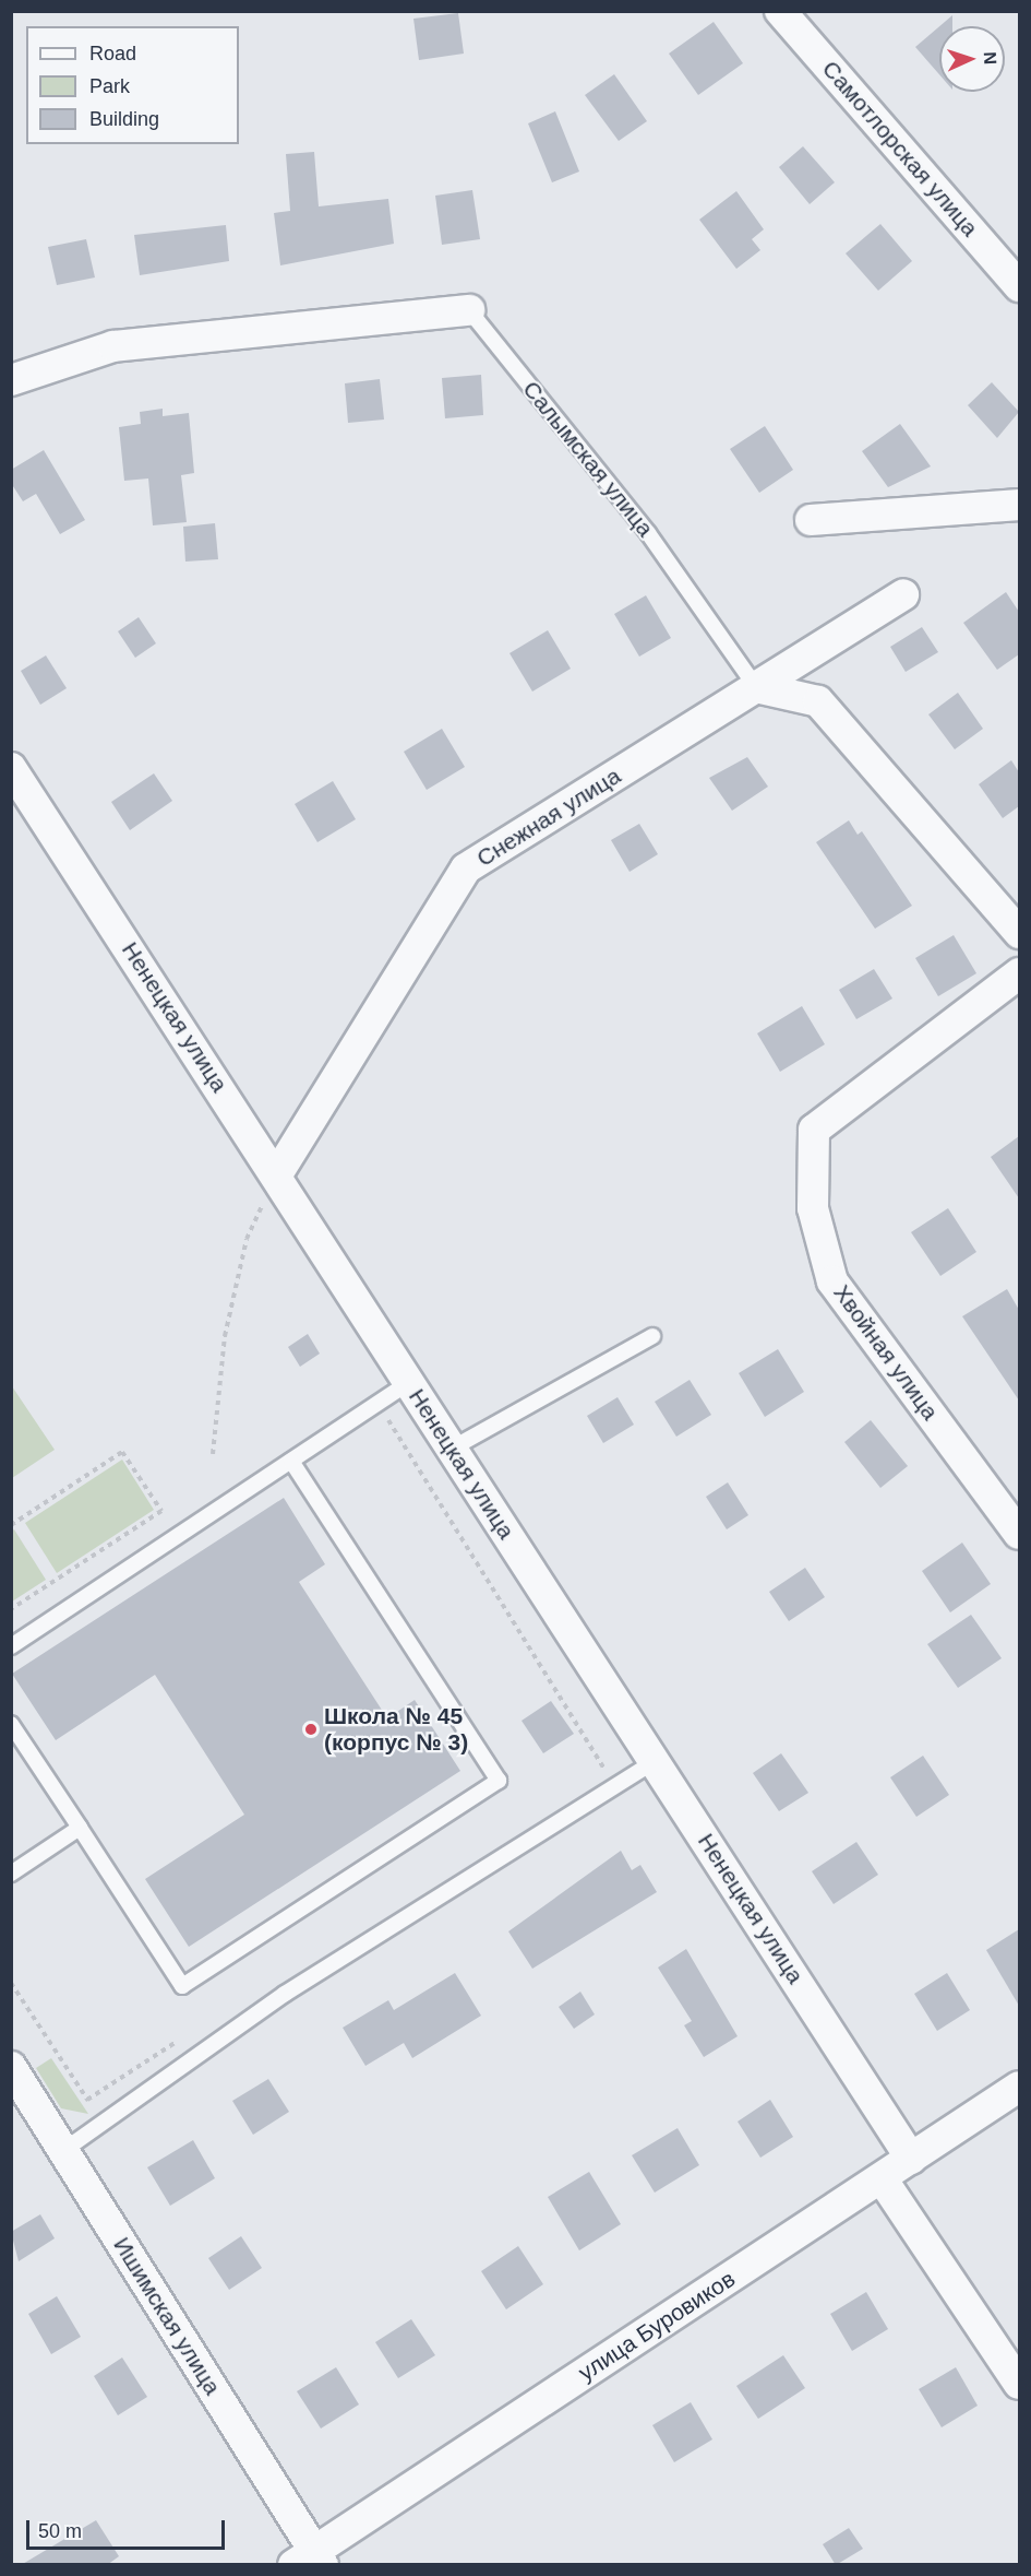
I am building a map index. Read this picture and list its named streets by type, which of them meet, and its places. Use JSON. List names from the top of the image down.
{
  "streets": {
    "street": [
      "Самотлорская улица",
      "Салымская улица",
      "Снежная улица",
      "Ненецкая улица",
      "Хвойная улица",
      "Ишимская улица",
      "улица Буровиков"
    ]
  },
  "crossings": [
    ["Салымская улица", "Снежная улица"],
    ["Снежная улица", "Ненецкая улица"],
    ["Ненецкая улица", "улица Буровиков"],
    ["Ишимская улица", "улица Буровиков"]
  ],
  "places": ["Школа № 45 (корпус № 3)"],
  "legend": ["Road", "Park", "Building"],
  "scale_bar": "50 m",
  "north": "right"
}
